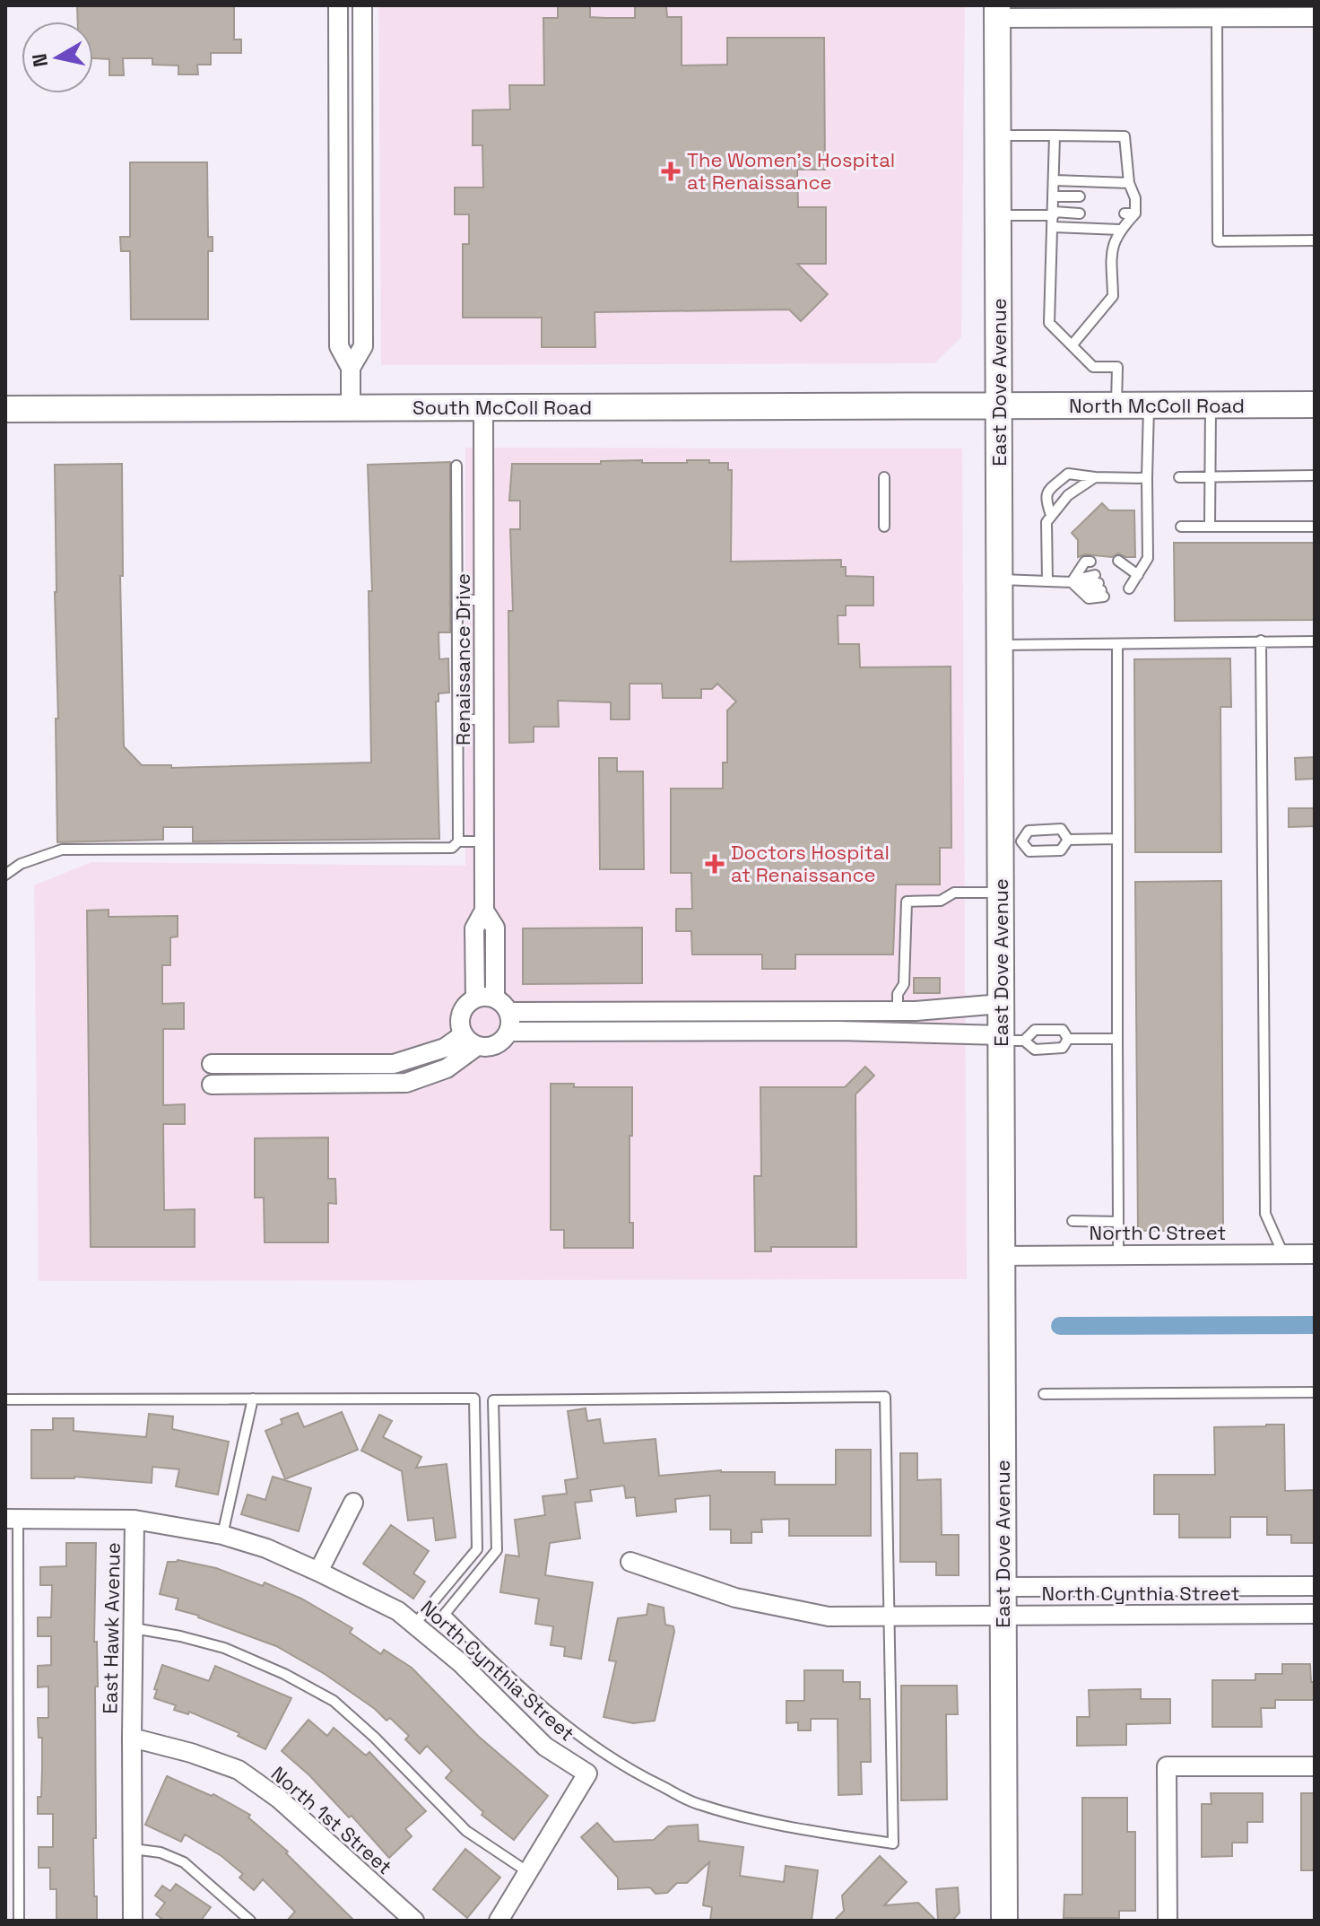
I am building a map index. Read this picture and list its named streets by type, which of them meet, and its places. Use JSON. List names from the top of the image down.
{
  "streets": {
    "main road": ["East Dove Avenue", "North McColl Road", "South McColl Road"],
    "street": [
      "Renaissance Drive",
      "North C Street",
      "North Cynthia Street",
      "East Hawk Avenue",
      "North 1st Street"
    ]
  },
  "crossings": [
    ["East Dove Avenue", "North McColl Road"],
    ["East Dove Avenue", "South McColl Road"],
    ["East Dove Avenue", "North C Street"],
    ["East Dove Avenue", "North Cynthia Street"],
    ["North McColl Road", "South McColl Road"],
    ["South McColl Road", "Renaissance Drive"],
    ["North Cynthia Street", "East Hawk Avenue"],
    ["East Hawk Avenue", "North 1st Street"]
  ],
  "places": {
    "health": ["The Women's Hospital at Renaissance", "Doctors Hospital at Renaissance"]
  },
  "north": "left"
}
